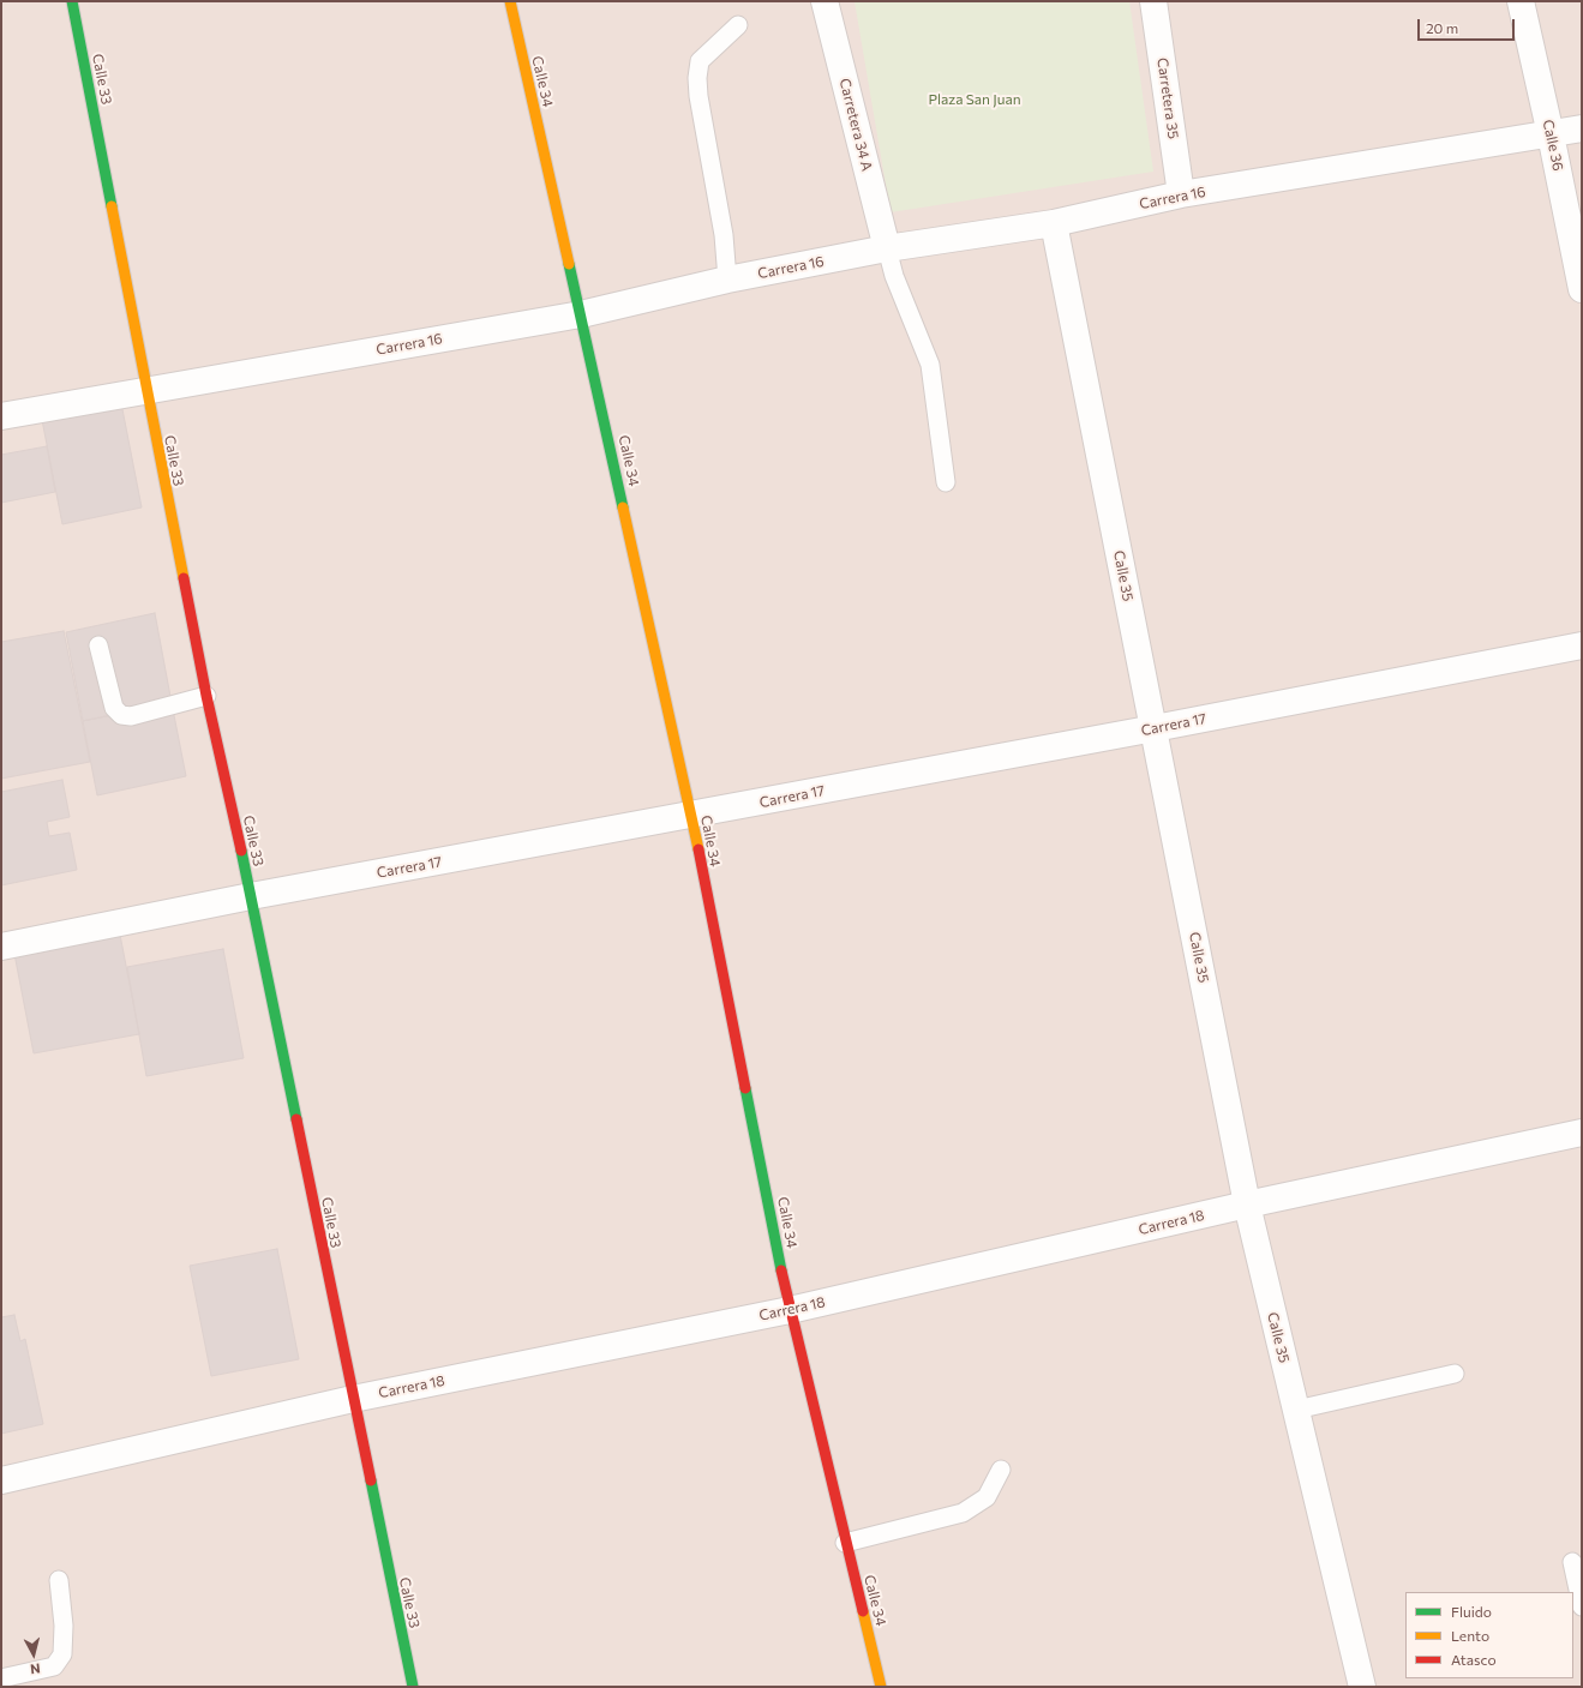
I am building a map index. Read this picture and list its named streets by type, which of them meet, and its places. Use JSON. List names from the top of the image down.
{
  "streets": {
    "street": [
      "Calle 33",
      "Calle 34",
      "Carretera 35",
      "Carretera 34 A",
      "Calle 36",
      "Carrera 16",
      "Calle 35",
      "Carrera 17",
      "Carrera 18"
    ]
  },
  "crossings": [
    ["Calle 33", "Carrera 16"],
    ["Calle 33", "Carrera 17"],
    ["Calle 33", "Carrera 18"],
    ["Calle 34", "Carrera 16"],
    ["Calle 34", "Carrera 17"],
    ["Calle 34", "Carrera 18"],
    ["Carretera 35", "Carrera 16"],
    ["Carretera 34 A", "Carrera 16"],
    ["Calle 36", "Carrera 16"],
    ["Carrera 16", "Calle 35"],
    ["Calle 35", "Carrera 17"],
    ["Calle 35", "Carrera 18"]
  ],
  "parks": ["Plaza San Juan"],
  "legend": ["Fluido", "Lento", "Atasco"],
  "scale_bar": "20 m",
  "north": "bottom"
}
